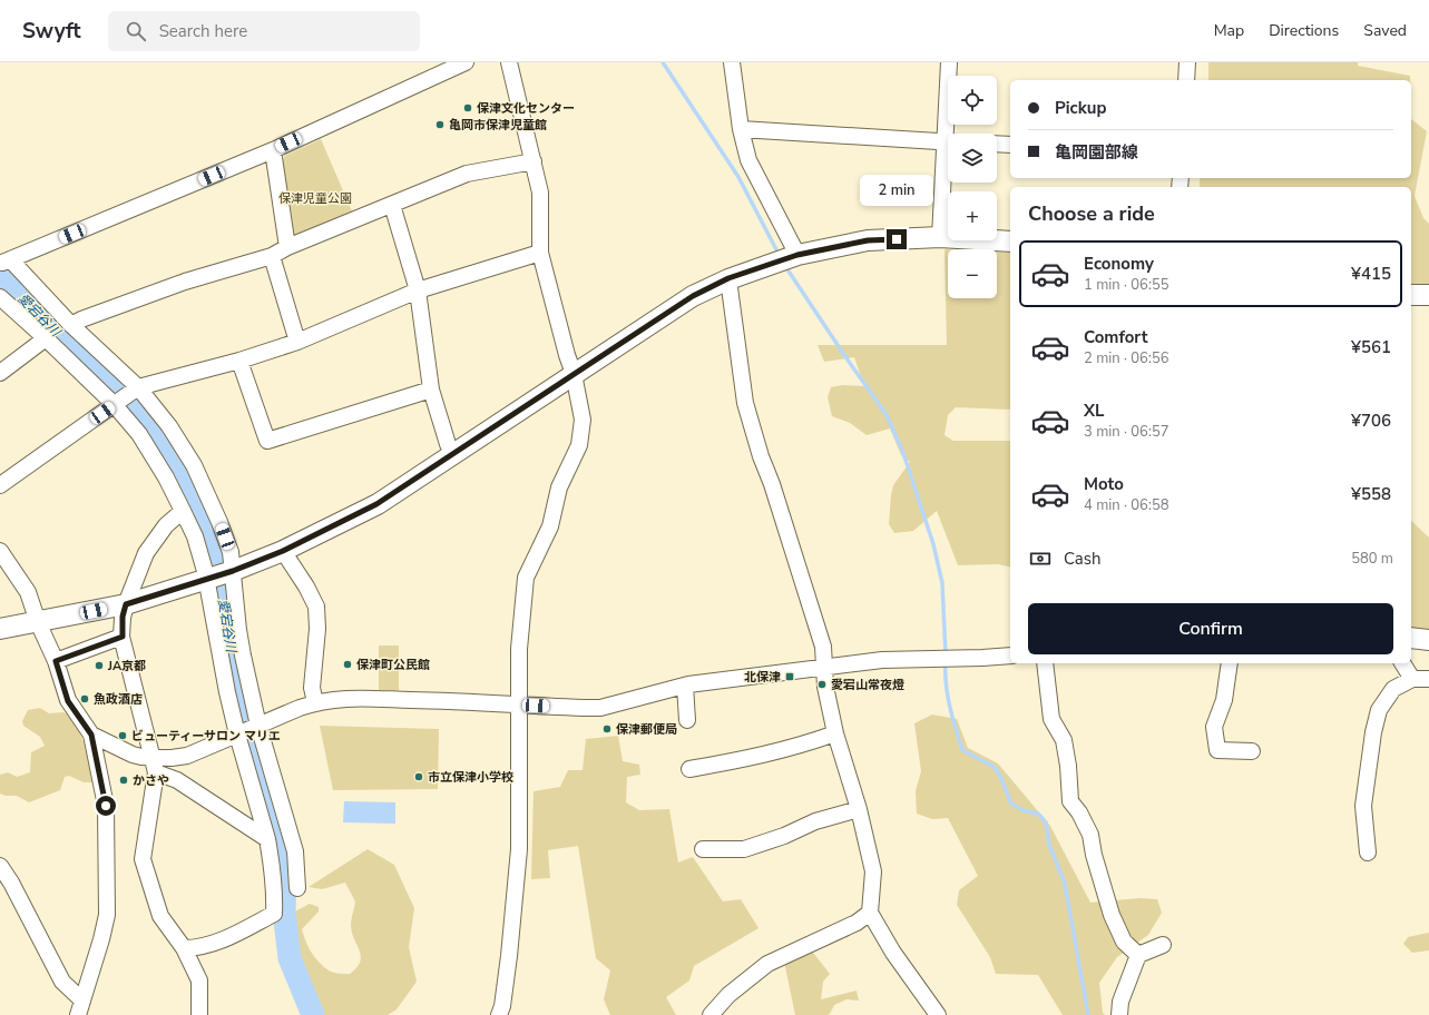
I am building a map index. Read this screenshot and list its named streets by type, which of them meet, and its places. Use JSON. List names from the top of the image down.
{
  "water": ["愛宕谷川"],
  "parks": ["保津児童公園"],
  "places": {
    "other": [
      "保津文化センター",
      "亀岡市保津児童館",
      "保津町公民館",
      "JA京都",
      "愛宕山常夜燈",
      "魚政酒店",
      "保津郵便局",
      "ビューティーサロン マリエ",
      "市立保津小学校",
      "かさや"
    ],
    "transit": ["北保津"]
  },
  "page": {
    "header": "Swyft",
    "search": "Search here",
    "nav": ["Map", "Directions", "Saved"],
    "map_buttons": ["+", "−"],
    "banner": ["Pickup", "亀岡園部線"],
    "bubble": "2 min",
    "heading": "Choose a ride",
    "list": [
      {
        "name": "Economy",
        "note": "1 min · 06:55",
        "value": "¥415"
      },
      {
        "name": "Comfort",
        "note": "2 min · 06:56",
        "value": "¥561"
      },
      {
        "name": "XL",
        "note": "3 min · 06:57",
        "value": "¥706"
      },
      {
        "name": "Moto",
        "note": "4 min · 06:58",
        "value": "¥558"
      }
    ],
    "pay": ["Cash", "580 m"],
    "buttons": "Confirm"
  }
}
